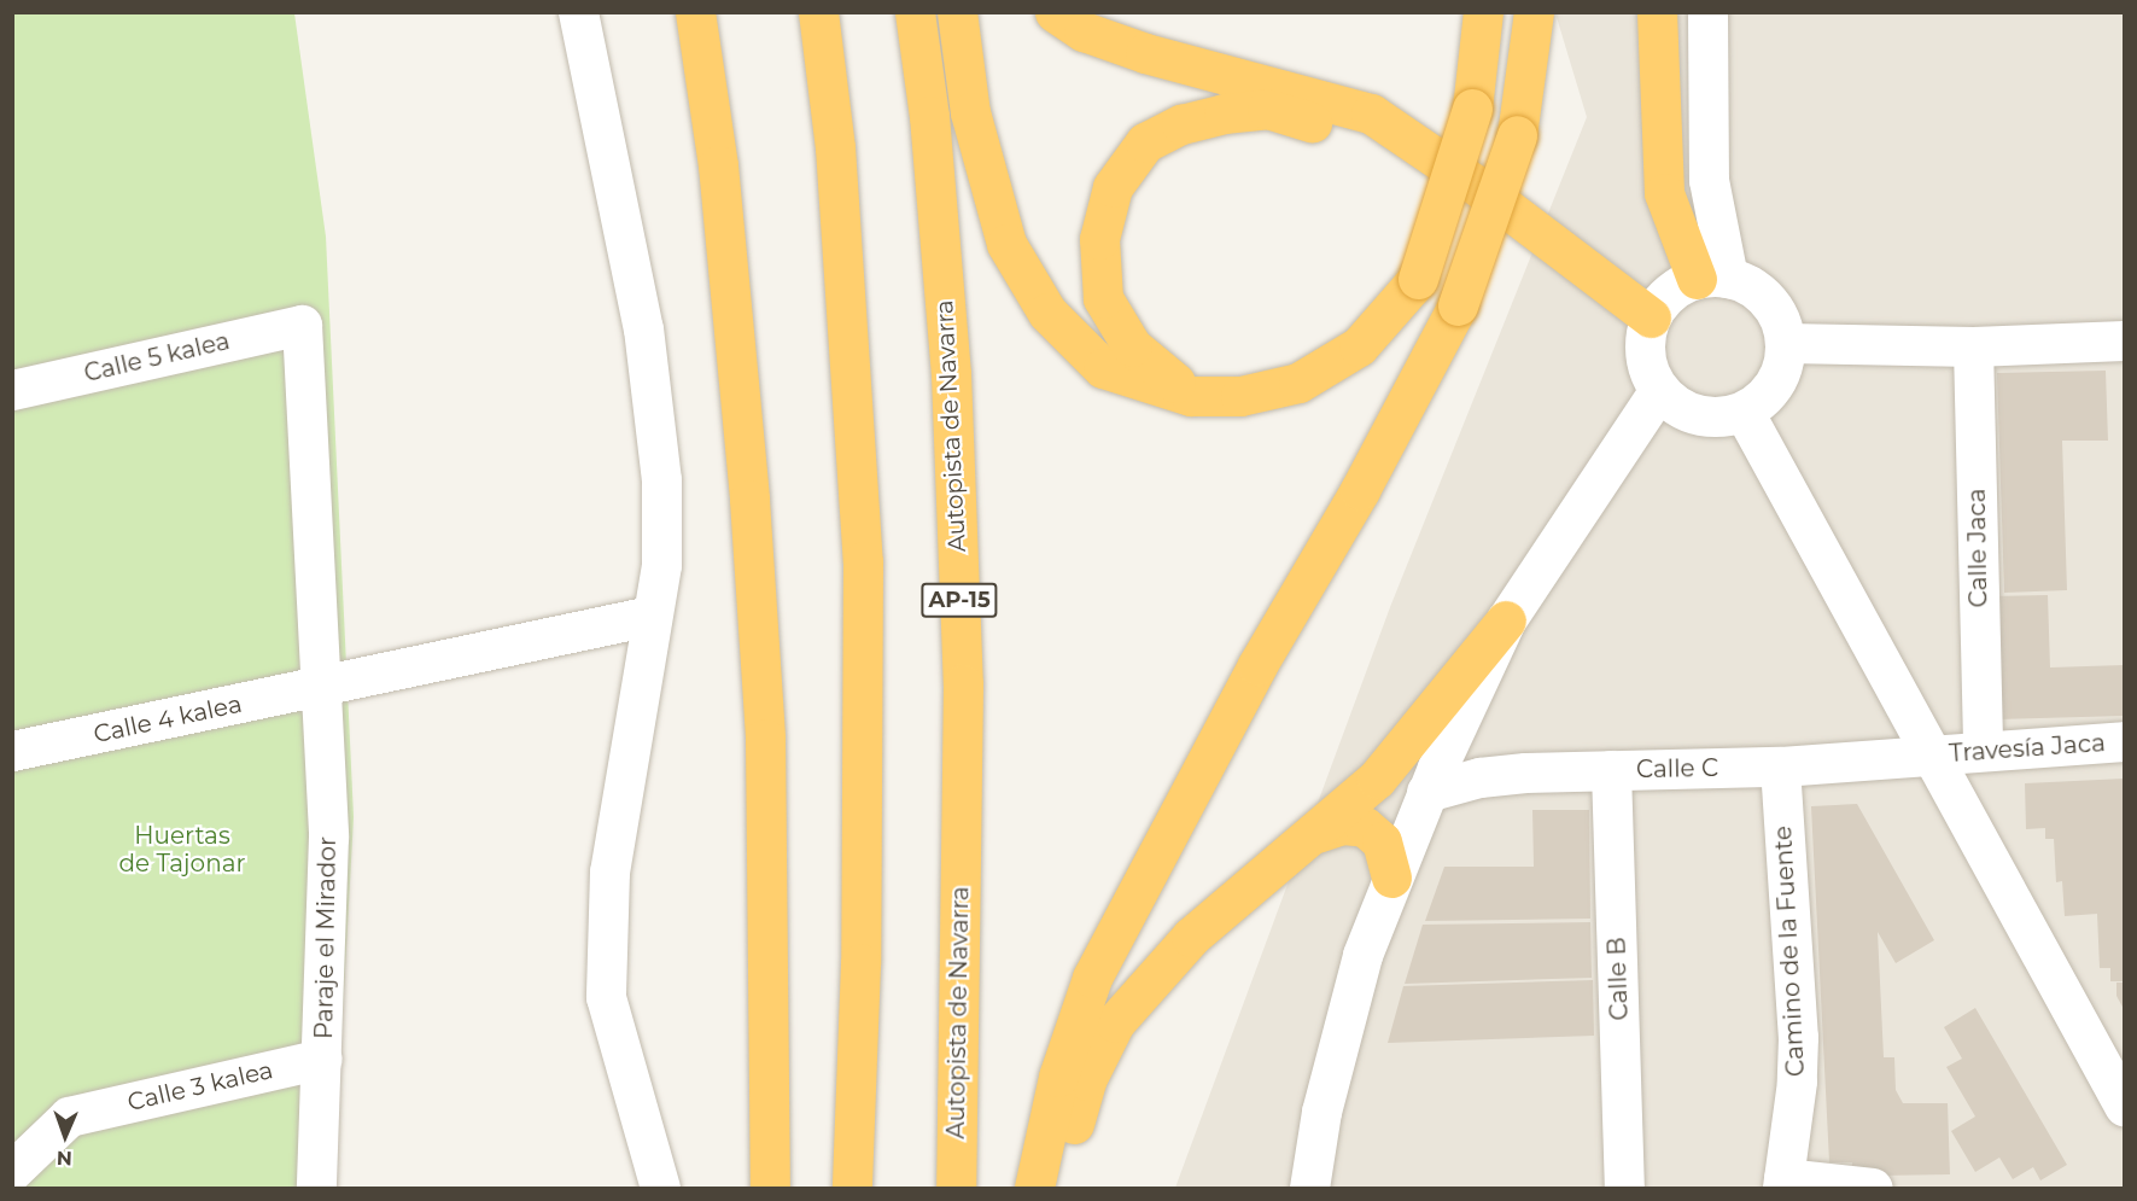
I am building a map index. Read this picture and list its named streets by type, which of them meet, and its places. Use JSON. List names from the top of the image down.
{
  "streets": {
    "highway": ["Autopista de Navarra", "AP-15"],
    "street": [
      "Calle 5 kalea",
      "Calle Jaca",
      "Calle 4 kalea",
      "Travesía Jaca",
      "Calle C",
      "Paraje el Mirador",
      "Camino de la Fuente",
      "Calle B",
      "Calle 3 kalea"
    ]
  },
  "crossings": [
    ["Calle 5 kalea", "Paraje el Mirador"],
    ["Calle Jaca", "Travesía Jaca"],
    ["Calle 4 kalea", "Paraje el Mirador"],
    ["Travesía Jaca", "Calle C"],
    ["Calle C", "Camino de la Fuente"],
    ["Calle C", "Calle B"],
    ["Paraje el Mirador", "Calle 3 kalea"]
  ],
  "parks": ["Huertas de Tajonar"],
  "north": "bottom"
}
